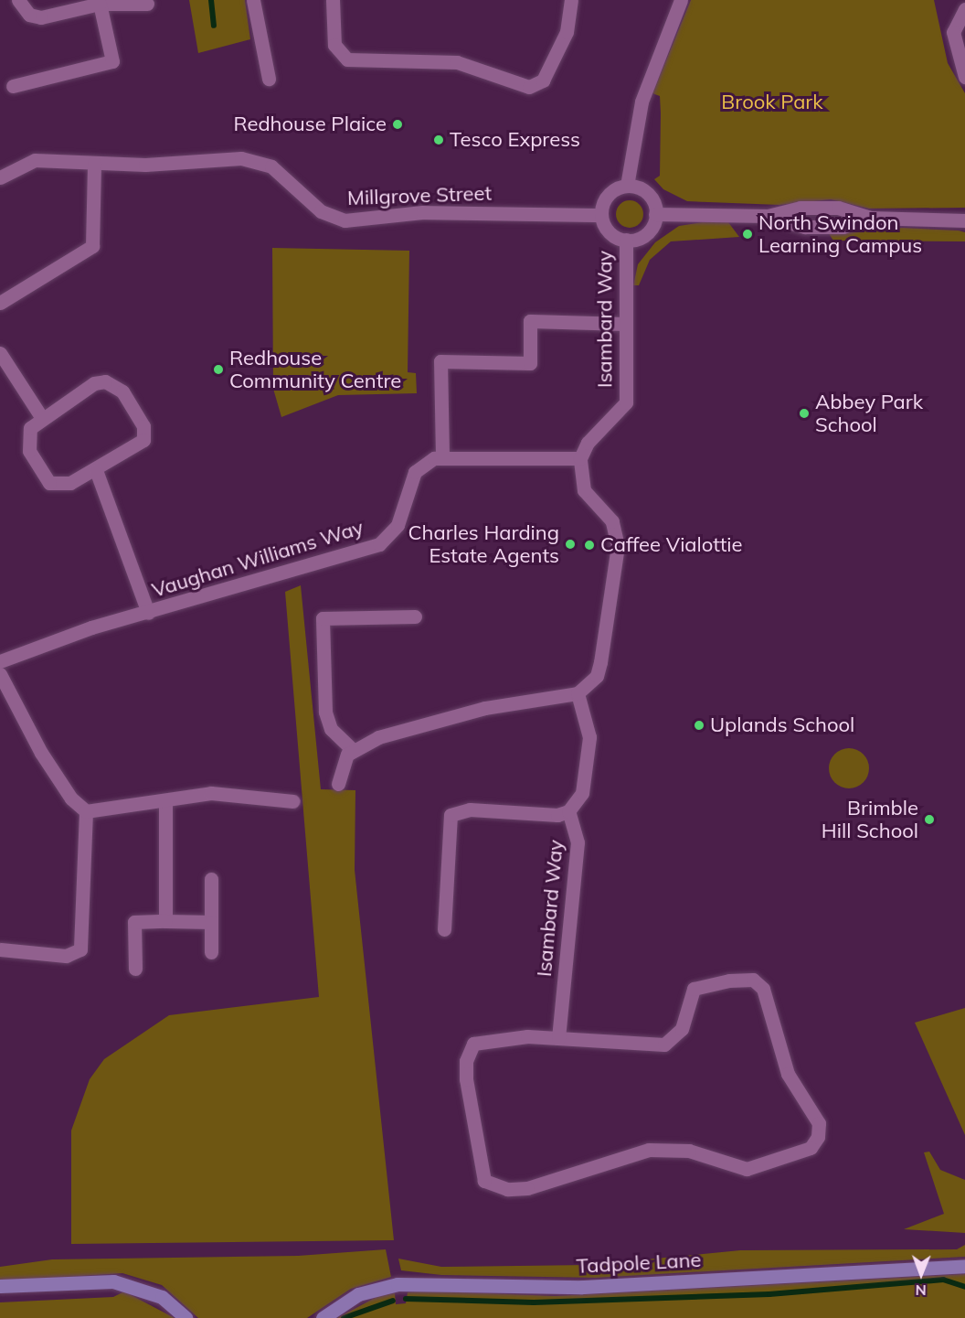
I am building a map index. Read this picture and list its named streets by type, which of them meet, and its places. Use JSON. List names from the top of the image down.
{
  "streets": {
    "street": [
      "Millgrove Street",
      "Isambard Way",
      "Vaughan Williams Way",
      "Tadpole Lane"
    ]
  },
  "crossings": [
    ["Millgrove Street", "Isambard Way"]
  ],
  "parks": ["Brook Park"],
  "places": [
    "Redhouse Plaice",
    "Tesco Express",
    "North Swindon Learning Campus",
    "Redhouse Community Centre",
    "Abbey Park School",
    "Charles Harding Estate Agents",
    "Caffee Vialottie",
    "Uplands School",
    "Brimble Hill School"
  ],
  "north": "bottom"
}
